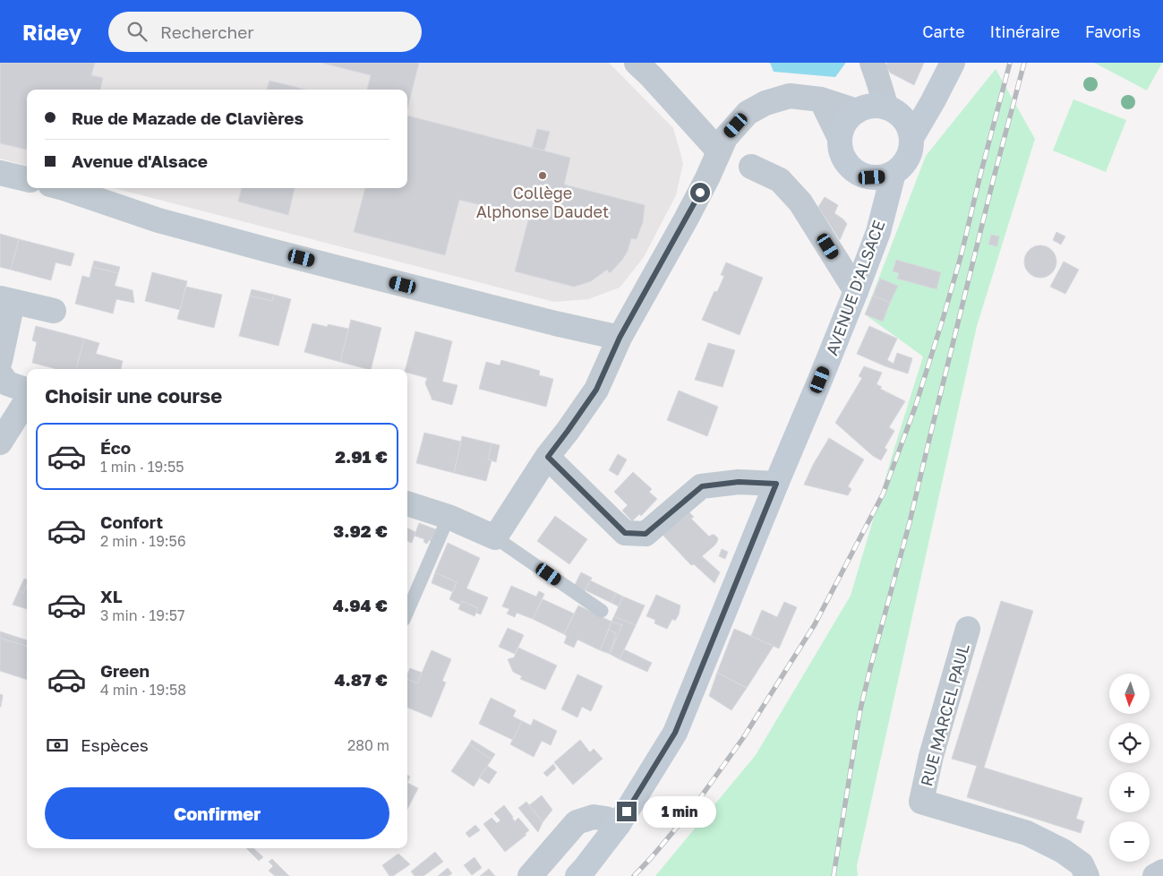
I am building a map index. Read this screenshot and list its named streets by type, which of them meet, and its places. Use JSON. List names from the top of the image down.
{
  "streets": {
    "main road": ["AVENUE D'ALSACE"],
    "street": ["RUE MARCEL PAUL"]
  },
  "places": ["Collège Alphonse Daudet"],
  "north": "bottom",
  "page": {
    "header": "Ridey",
    "search": "Rechercher",
    "nav": ["Carte", "Itinéraire", "Favoris"],
    "banner": ["Rue de Mazade de Clavières", "Avenue d'Alsace"],
    "heading": "Choisir une course",
    "list": [
      {
        "name": "Éco",
        "note": "1 min · 19:55",
        "value": "2.91 €"
      },
      {
        "name": "Confort",
        "note": "2 min · 19:56",
        "value": "3.92 €"
      },
      {
        "name": "XL",
        "note": "3 min · 19:57",
        "value": "4.94 €"
      },
      {
        "name": "Green",
        "note": "4 min · 19:58",
        "value": "4.87 €"
      }
    ],
    "map_buttons": ["+", "−"],
    "pay": ["Espèces", "280 m"],
    "buttons": "Confirmer",
    "bubble": "1 min"
  }
}
